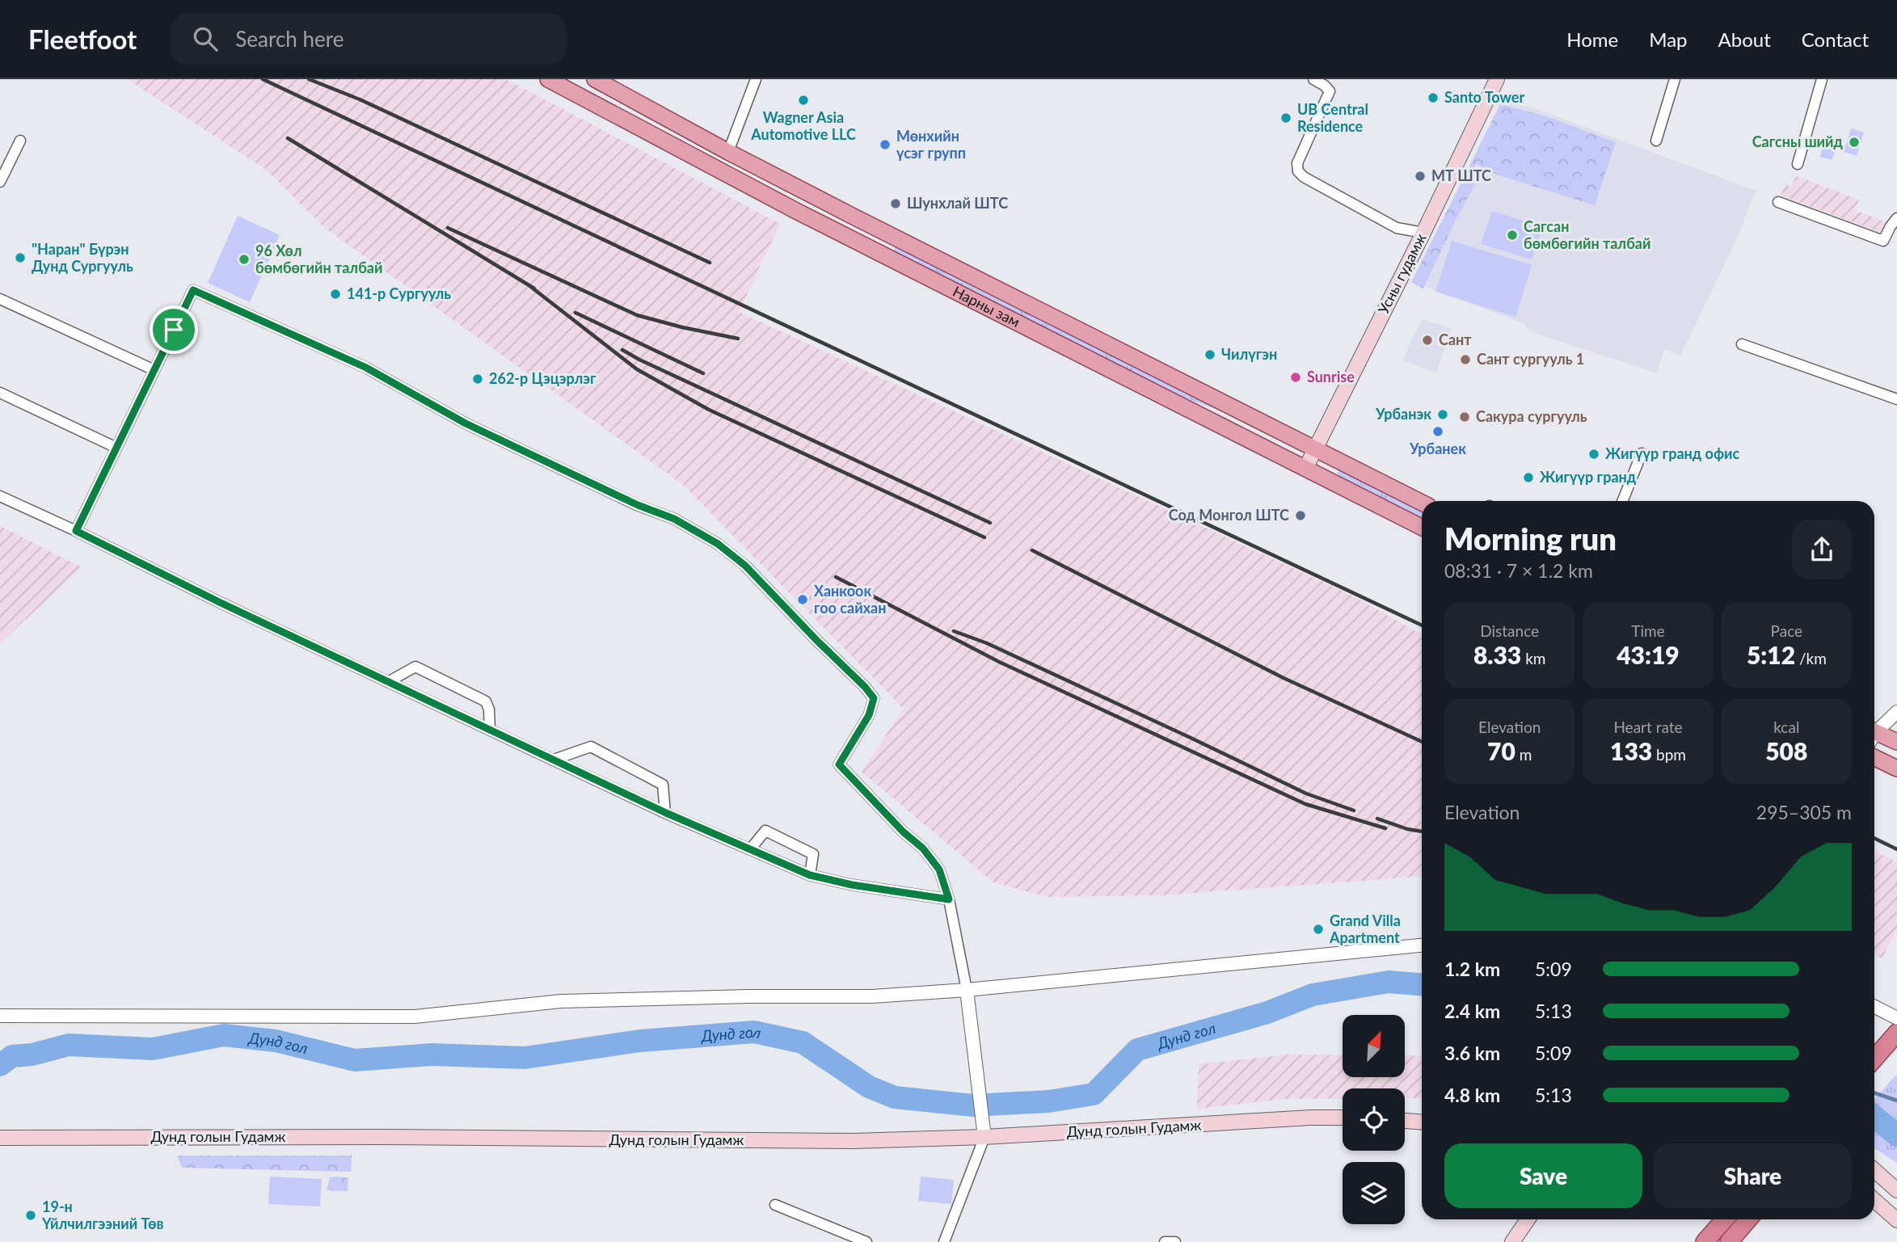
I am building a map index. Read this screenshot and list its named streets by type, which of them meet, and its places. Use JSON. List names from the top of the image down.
{
  "streets": {
    "main road": ["Усны гудамж", "Нарны зам", "Дунд голын Гудамж"]
  },
  "crossings": [
    ["Усны гудамж", "Нарны зам"]
  ],
  "water": ["Дунд гол"],
  "places": [
    "Santo Tower",
    "Wagner Asia Automotive LLC",
    "UB Central Residence",
    "Сагсны шийд",
    "Мөнхийн үсэг групп",
    "МТ ШТС",
    "Шунхлай ШТС",
    "Сагсан бөмбөгийн талбай",
    "\"Наран\" Бүрэн Дунд Сургууль",
    "96 Хөл бөмбөгийн талбай",
    "141-р Сургууль",
    "Сант",
    "Чилүгэн",
    "Сант сургууль 1",
    "Sunrise",
    "262-р Цэцэрлэг",
    "Урбанэк",
    "Сакура сургууль",
    "Урбанек",
    "Жигүүр гранд офис",
    "Жигүүр гранд",
    "Сод Монгол ШТС",
    "Ханкоок гоо сайхан",
    "Grand Villa Apartment",
    "19-н Үйлчилгээний Төв"
  ],
  "north": "top right",
  "page": {
    "header": "Fleetfoot",
    "search": "Search here",
    "nav": [
      "Home",
      "Map",
      "About",
      "Contact"
    ],
    "heading": ["Morning run", "08:31 · 7 × 1.2 km"],
    "stats": [
      ["Distance", "8.33 km"],
      ["Time", "43:19"],
      ["Pace", "5:12 /km"],
      ["Elevation", "70 m"],
      ["Heart rate", "133 bpm"],
      ["kcal", "508"]
    ],
    "chart": ["Elevation", "295–305 m"],
    "list": [
      {
        "name": "1.2 km",
        "note": "5:09"
      },
      {
        "name": "2.4 km",
        "note": "5:13"
      },
      {
        "name": "3.6 km",
        "note": "5:09"
      },
      {
        "name": "4.8 km",
        "note": "5:13"
      }
    ],
    "buttons": ["Save", "Share"]
  }
}
